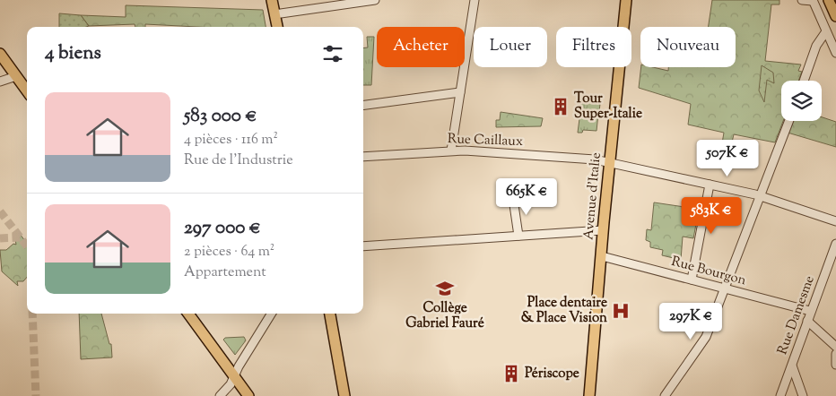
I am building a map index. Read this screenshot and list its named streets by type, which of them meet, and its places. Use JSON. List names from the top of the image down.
{
  "streets": {
    "main road": ["Avenue d'Italie"],
    "street": ["Rue Caillaux", "Rue Bourgon", "Rue Damesme"]
  },
  "crossings": [
    ["Rue Caillaux", "Avenue d'Italie"],
    ["Avenue d'Italie", "Rue Bourgon"],
    ["Rue Bourgon", "Rue Damesme"]
  ],
  "places": {
    "building": ["Tour Super-Italie", "Périscope"],
    "school or university": ["Collège Gabriel Fauré"],
    "hospital": ["Place dentaire & Place Vision"]
  },
  "page": {
    "chip": [
      "Acheter",
      "Louer",
      "Filtres",
      "Nouveau"
    ],
    "heading": "4 biens",
    "list": [
      {
        "name": "583 000 €",
        "note": "4 pièces · 116 m² · Rue de l'Industrie"
      },
      {
        "name": "297 000 €",
        "note": "2 pièces · 64 m² · Appartement"
      }
    ],
    "price": [
      "507K €",
      "665K €",
      "583K €",
      "297K €"
    ]
  }
}
